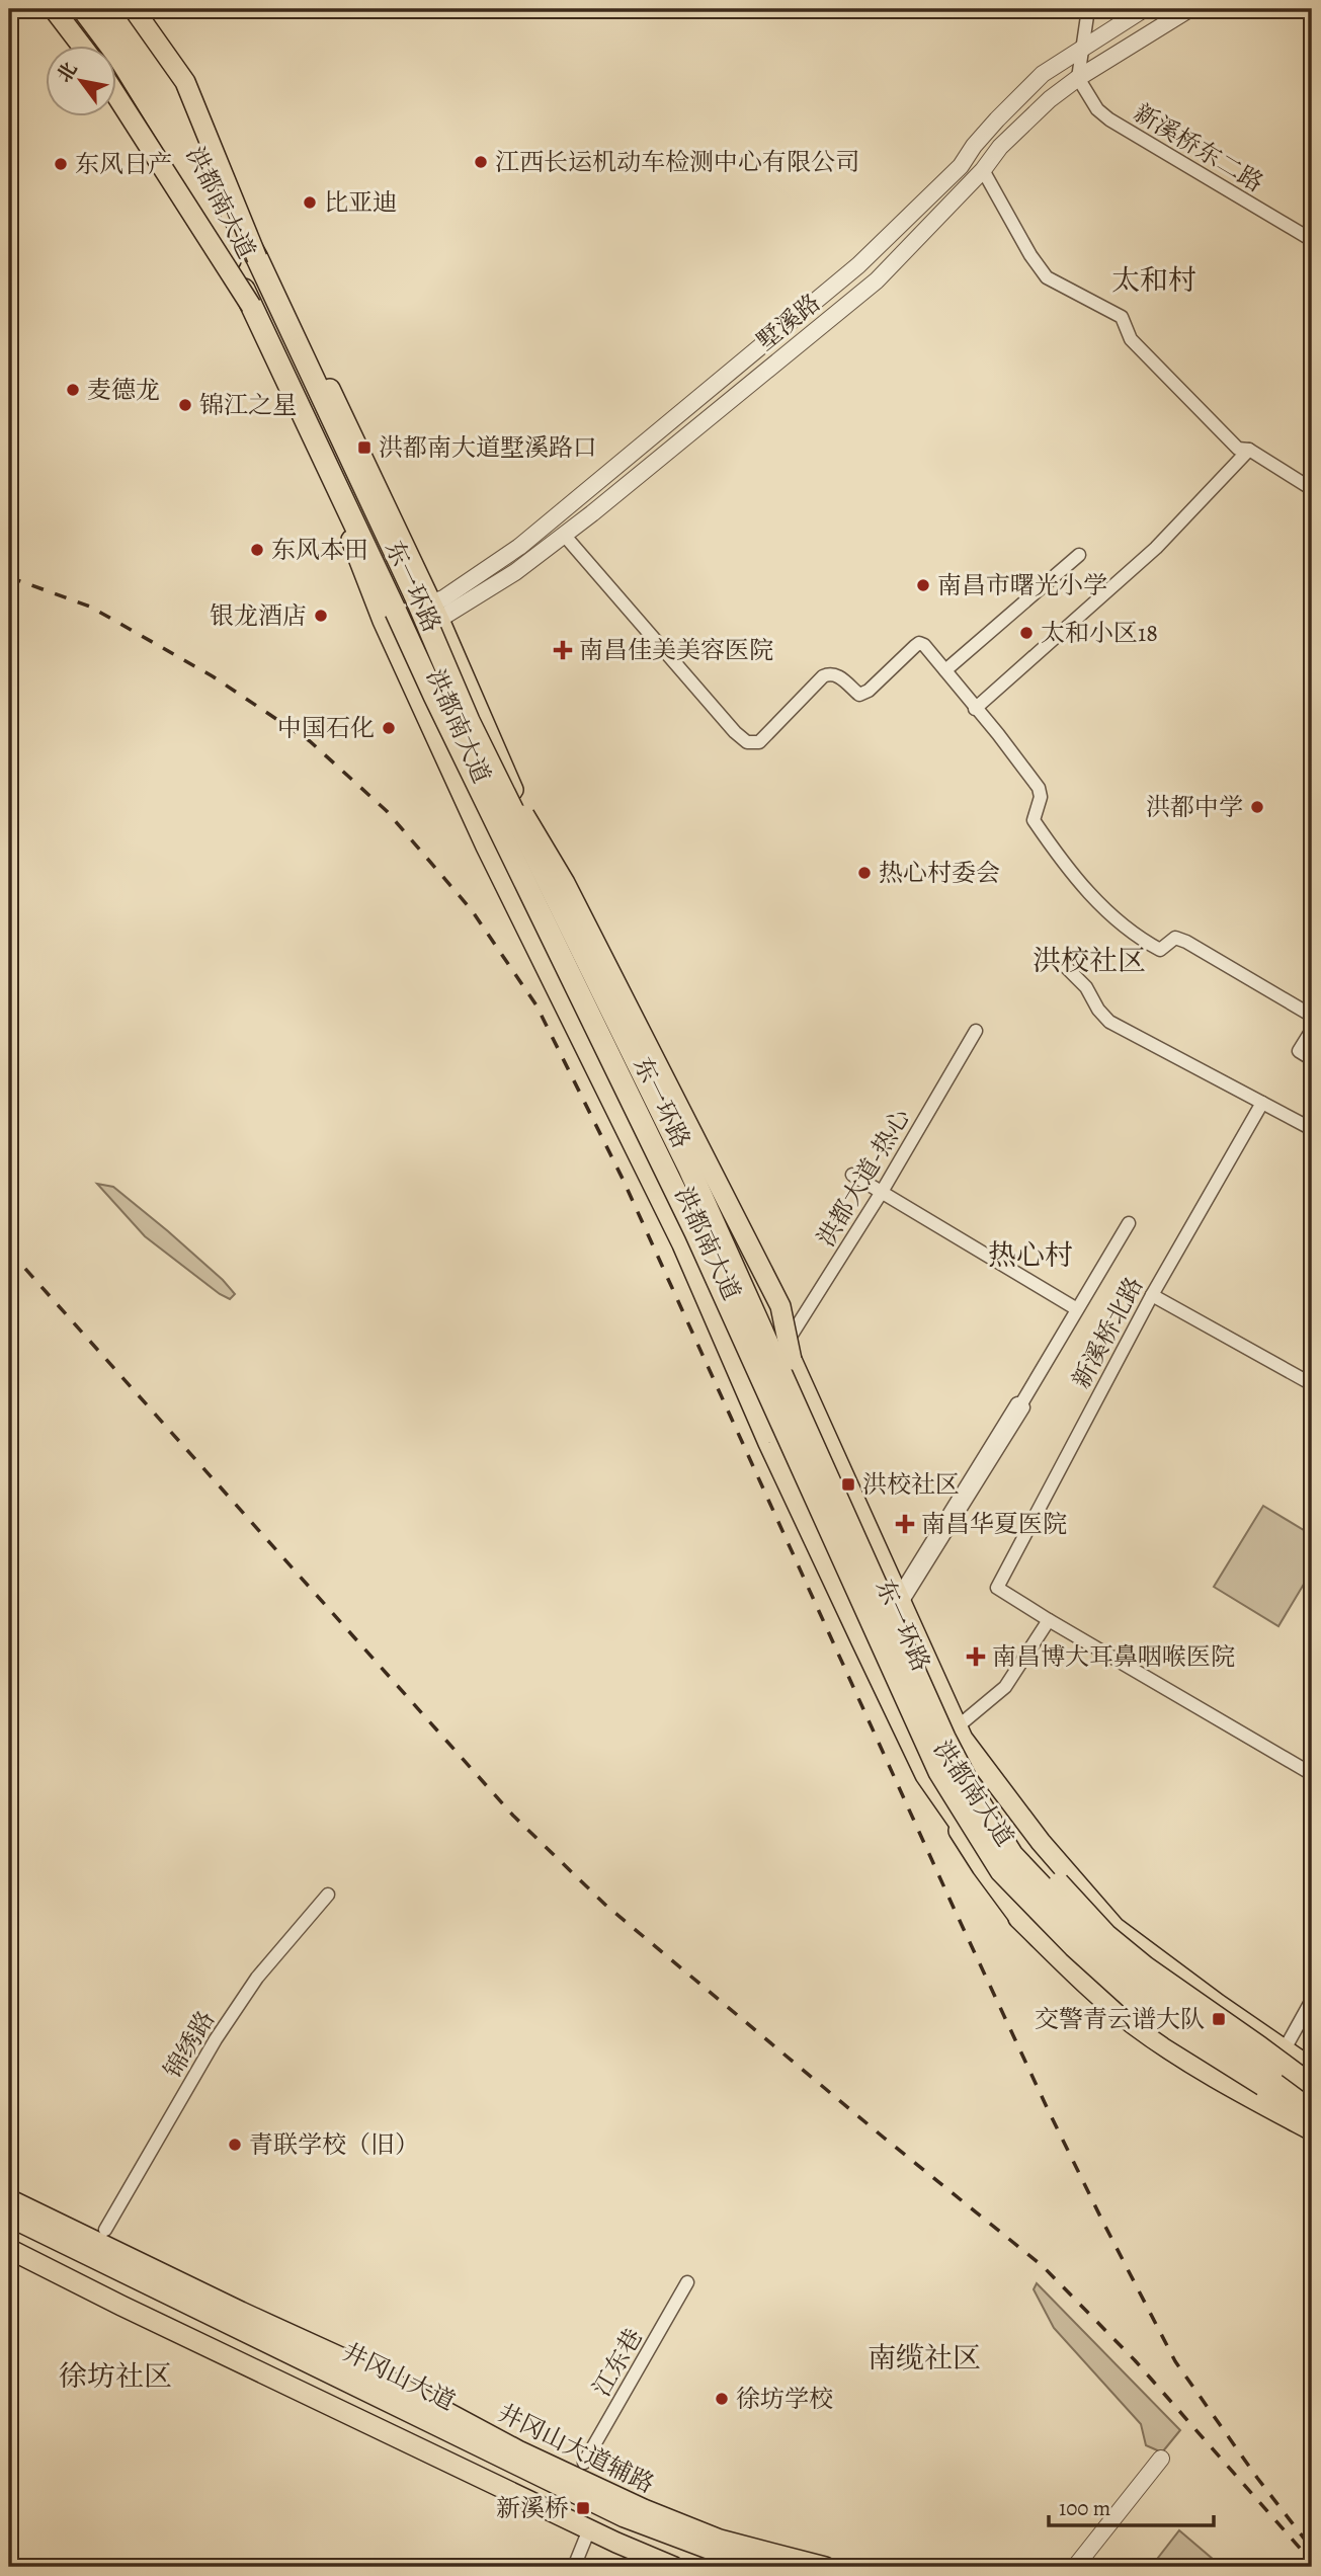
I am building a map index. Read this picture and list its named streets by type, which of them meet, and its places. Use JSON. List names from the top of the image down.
{
  "streets": {
    "highway": ["东一环路", "井冈山大道"],
    "main road": ["洪都南大道", "井冈山大道辅路"],
    "street": [
      "新溪桥东二路",
      "墅溪路",
      "洪都大道-热心",
      "新溪桥北路",
      "锦绣路",
      "江东巷"
    ]
  },
  "crossings": [
    ["新溪桥东二路", "墅溪路"],
    ["洪都南大道", "墅溪路"],
    ["洪都南大道", "洪都大道-热心"]
  ],
  "districts": [
    "太和村",
    "洪校社区",
    "热心村",
    "南缆社区",
    "徐坊社区"
  ],
  "places": {
    "other": [
      "江西长运机动车检测中心有限公司",
      "东风日产",
      "比亚迪",
      "麦德龙",
      "锦江之星",
      "东风本田",
      "南昌市曙光小学",
      "银龙酒店",
      "太和小区18",
      "中国石化",
      "洪都中学",
      "热心村委会",
      "青联学校（旧）",
      "徐坊学校"
    ],
    "transit": [
      "洪都南大道墅溪路口",
      "洪校社区",
      "交警青云谱大队",
      "新溪桥"
    ],
    "health": ["南昌佳美美容医院", "南昌华夏医院", "南昌博大耳鼻咽喉医院"]
  },
  "scale_bar": "100 m",
  "north": "top left"
}
